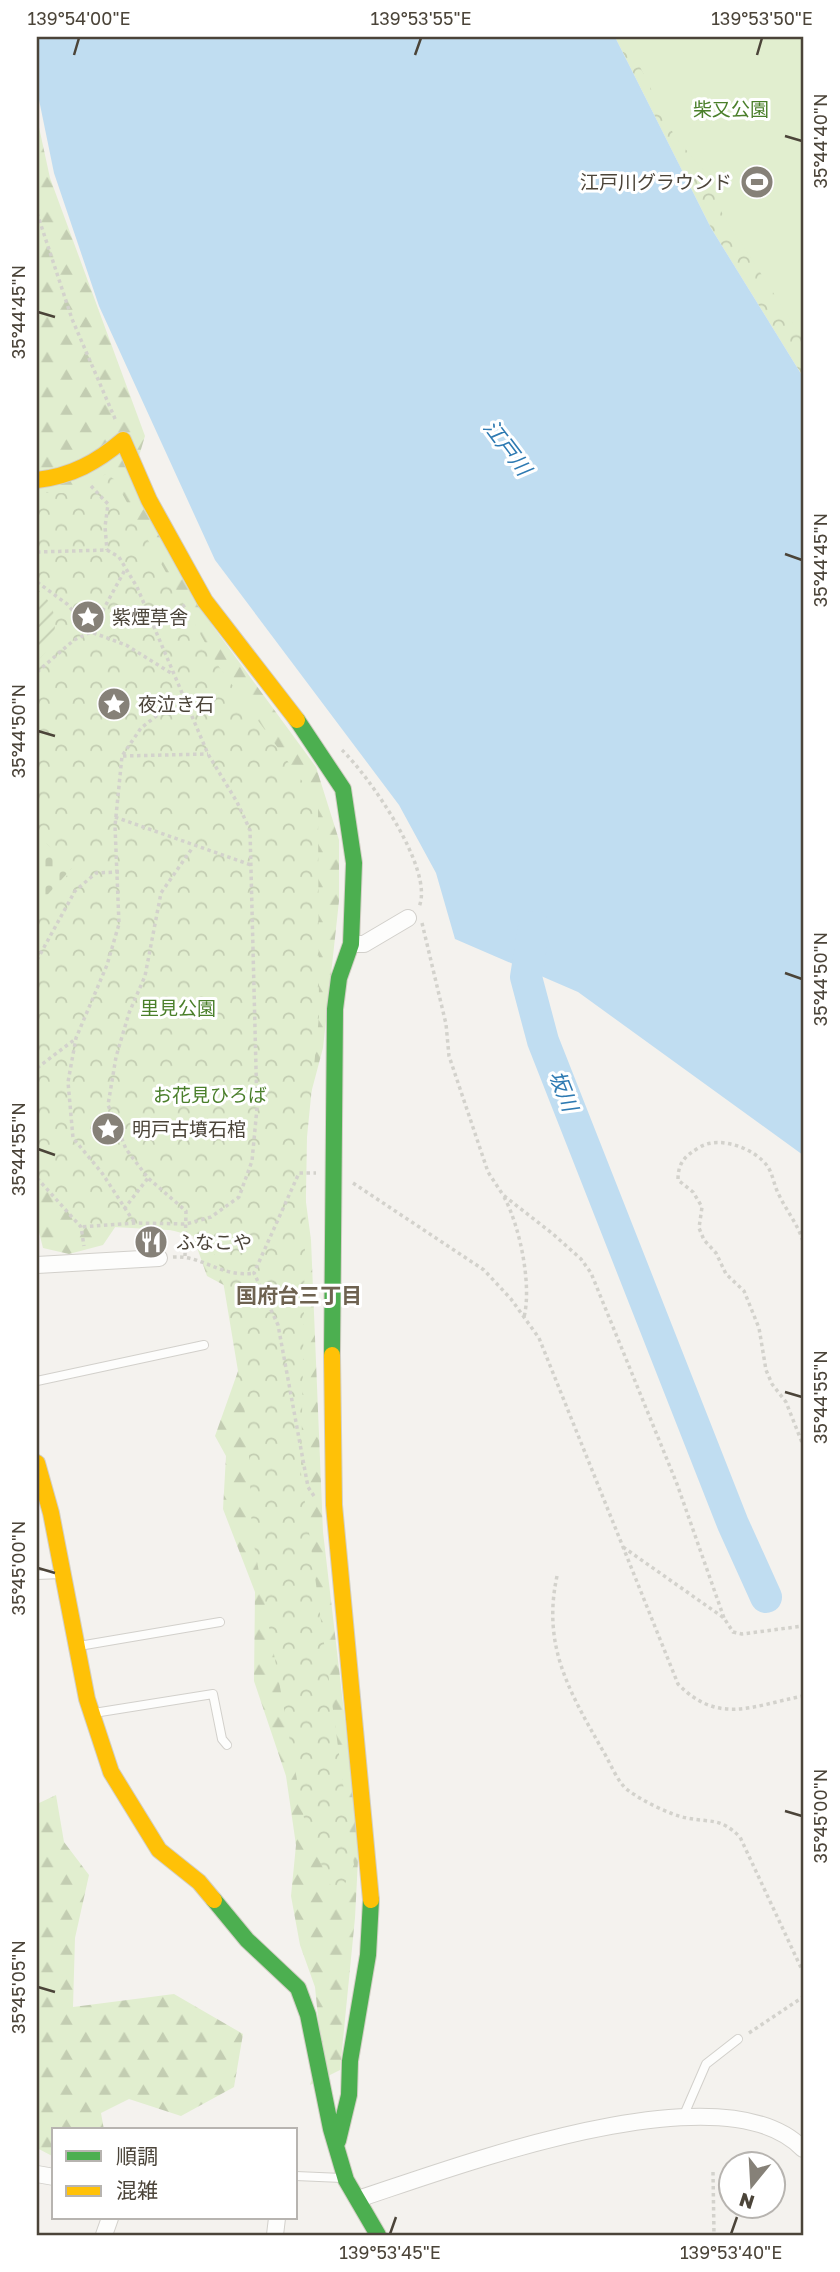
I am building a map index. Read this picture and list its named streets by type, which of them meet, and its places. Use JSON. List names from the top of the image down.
{
  "districts": ["国府台三丁目"],
  "water": ["江戸川", "坂川"],
  "parks": ["柴又公園", "里見公園", "お花見ひろば"],
  "places": {
    "sports": ["江戸川グラウンド"],
    "place": ["紫煙草舎", "夜泣き石", "明戸古墳石棺"],
    "restaurant": ["ふなこや"]
  },
  "legend": ["順調", "混雑"],
  "north": "bottom",
  "coordinates": [
    "139°54'00\"E",
    "139°53'55\"E",
    "139°53'50\"E",
    "35°44'40\"N",
    "35°44'45\"N",
    "35°44'50\"N",
    "35°44'55\"N",
    "35°45'00\"N",
    "35°45'05\"N",
    "139°53'45\"E",
    "139°53'40\"E"
  ]
}
